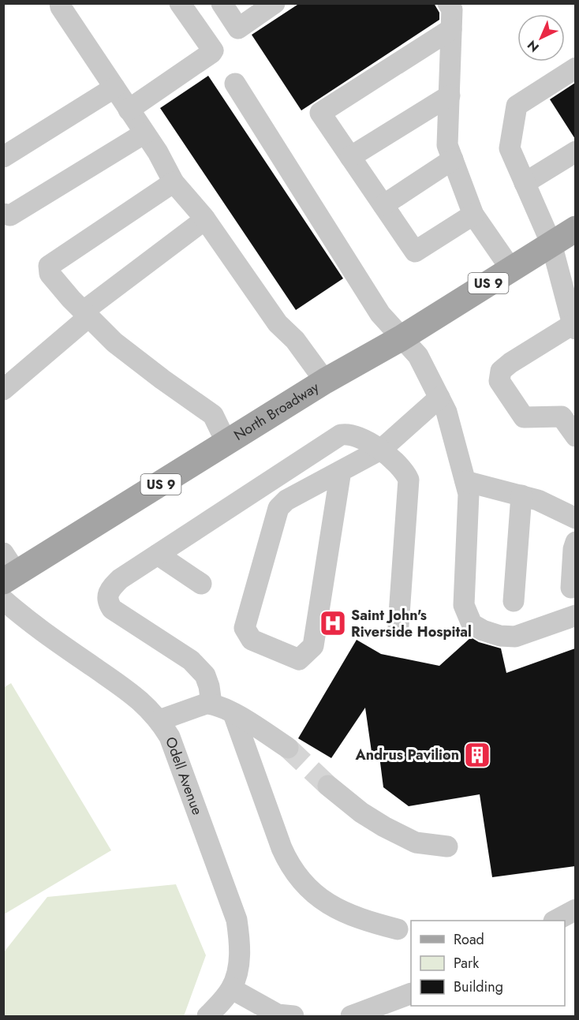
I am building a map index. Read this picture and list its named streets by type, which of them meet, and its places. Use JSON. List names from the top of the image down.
{
  "streets": {
    "main road": ["US 9", "North Broadway"],
    "street": ["Odell Avenue"]
  },
  "places": {
    "hospital": ["Saint John's Riverside Hospital"],
    "building": ["Andrus Pavilion"]
  },
  "legend": ["Road", "Park", "Building"],
  "north": "bottom left"
}
